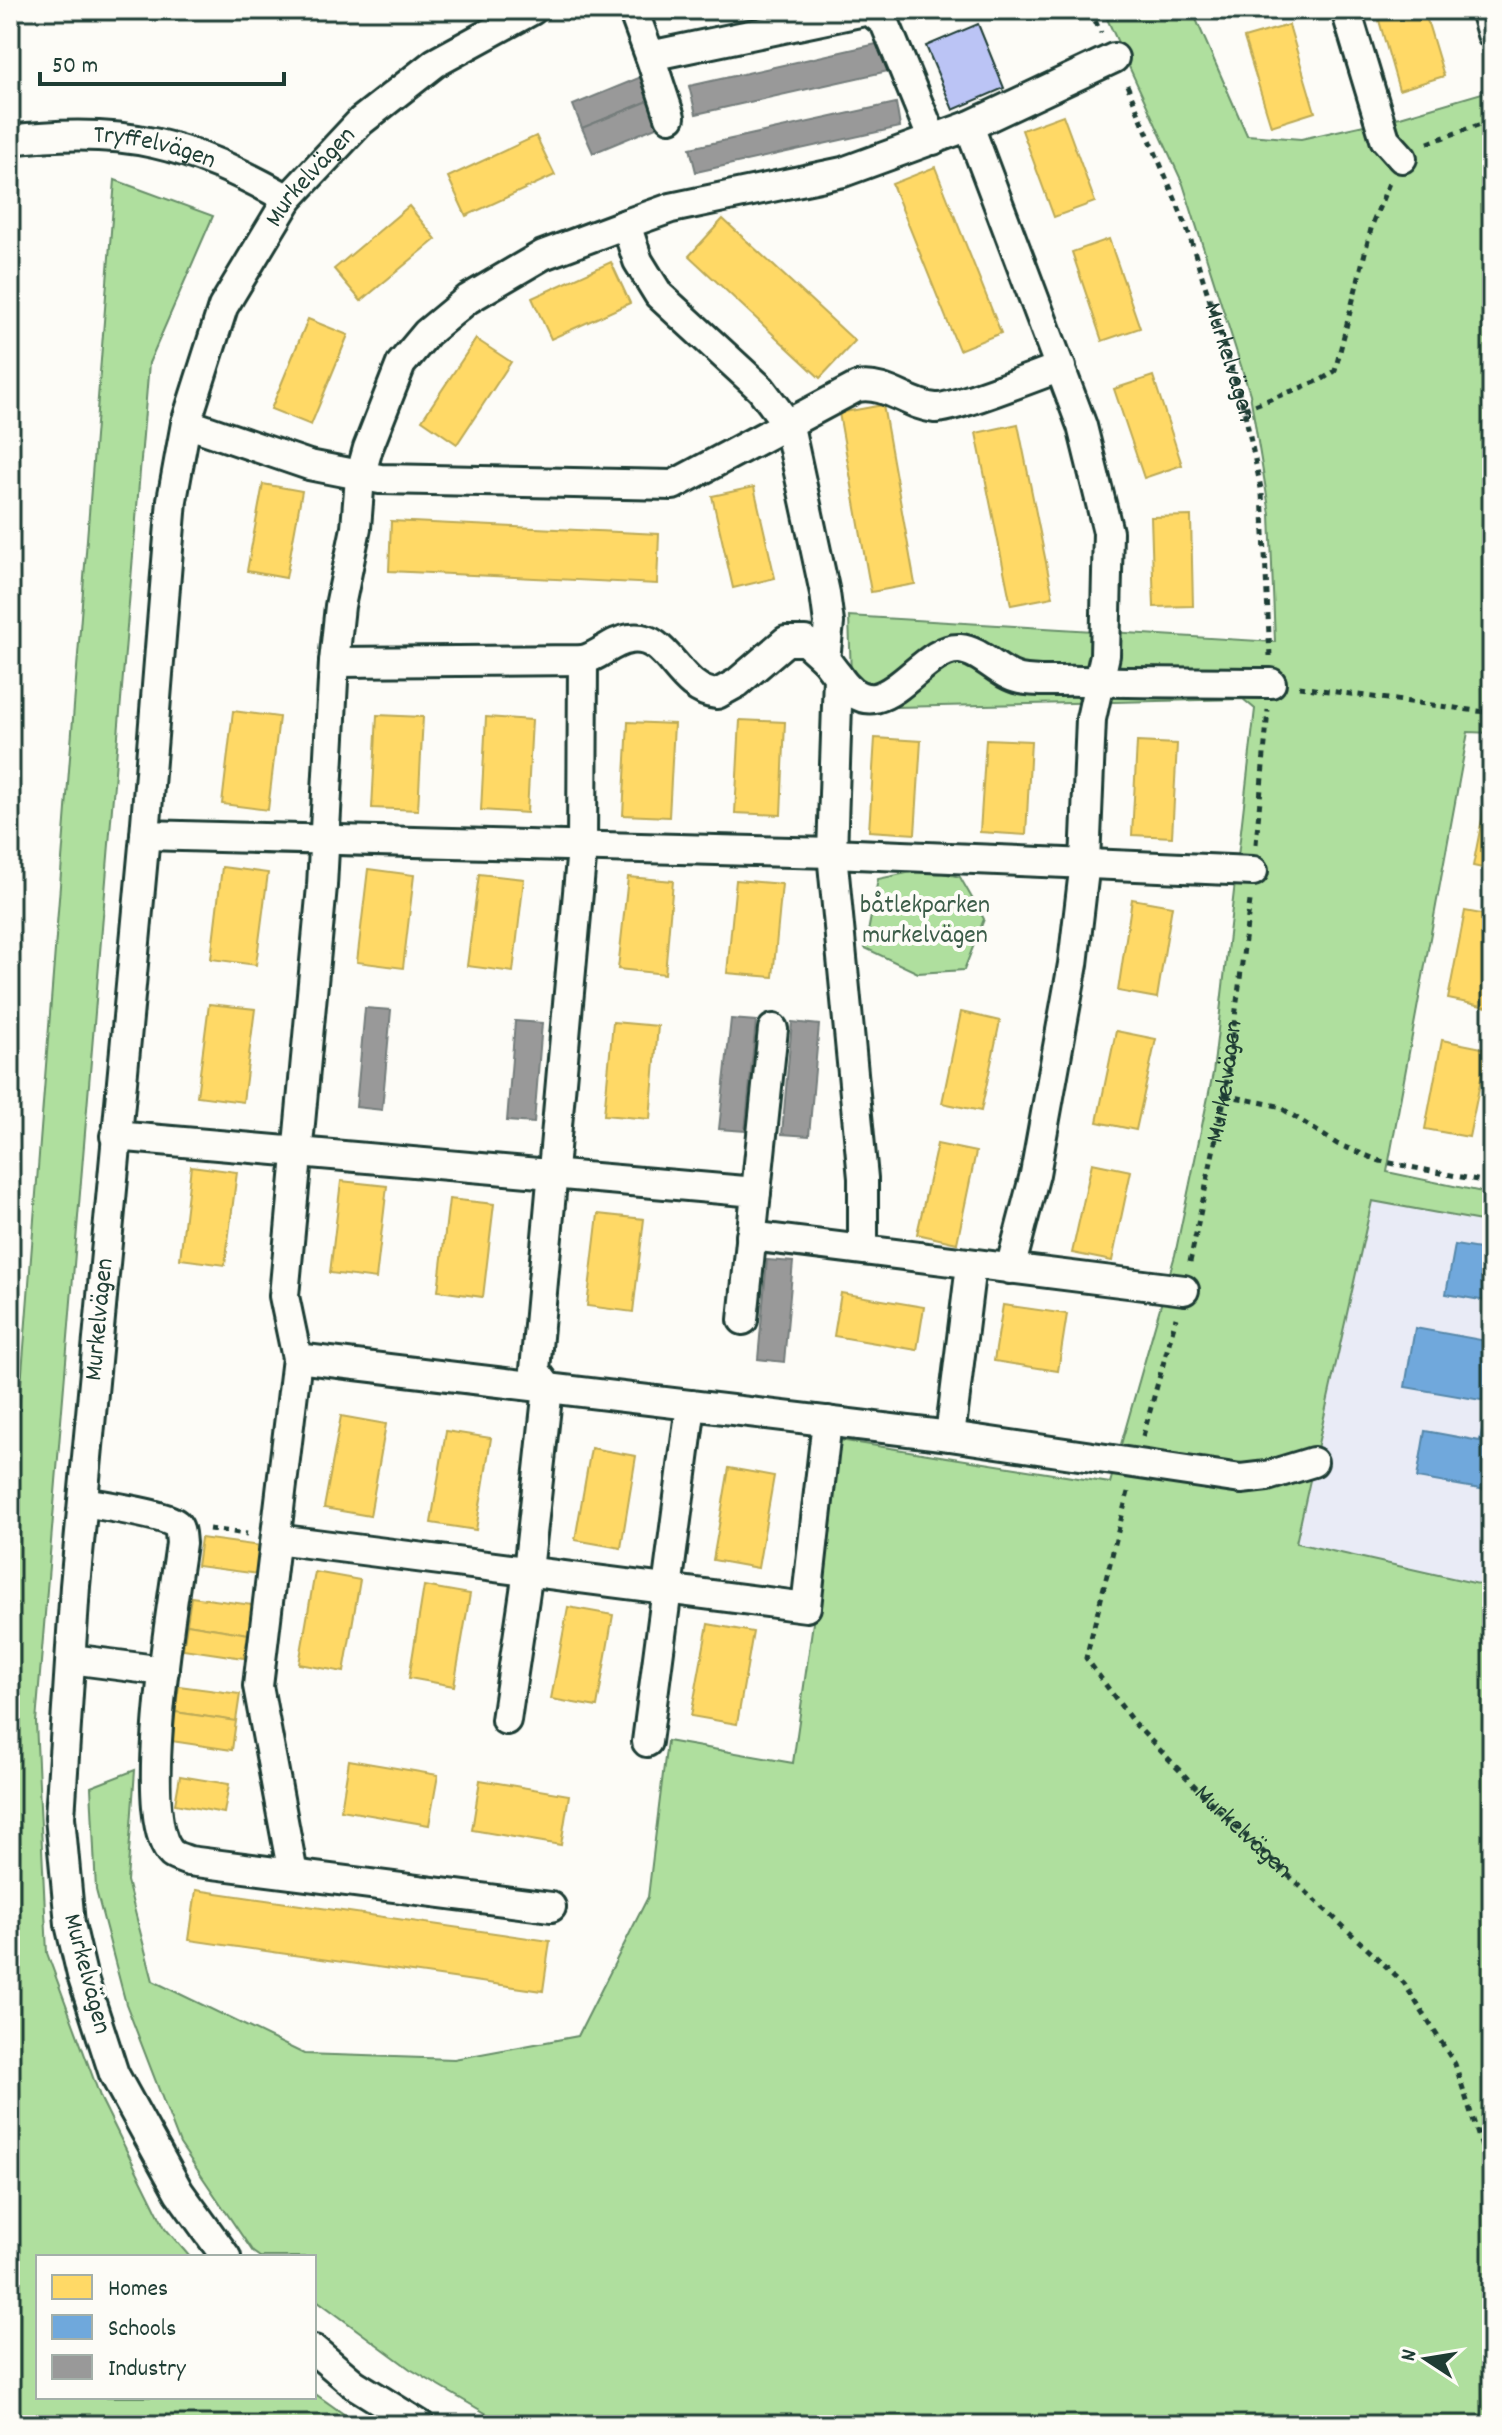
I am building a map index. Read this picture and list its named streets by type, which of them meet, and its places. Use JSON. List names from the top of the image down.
{
  "streets": {
    "street": ["Tryffelvägen", "Murkelvägen"]
  },
  "crossings": [
    ["Tryffelvägen", "Murkelvägen"]
  ],
  "parks": ["båtlekparken murkelvägen"],
  "legend": ["Homes", "Schools", "Industry"],
  "scale_bar": "50 m",
  "north": "left"
}
